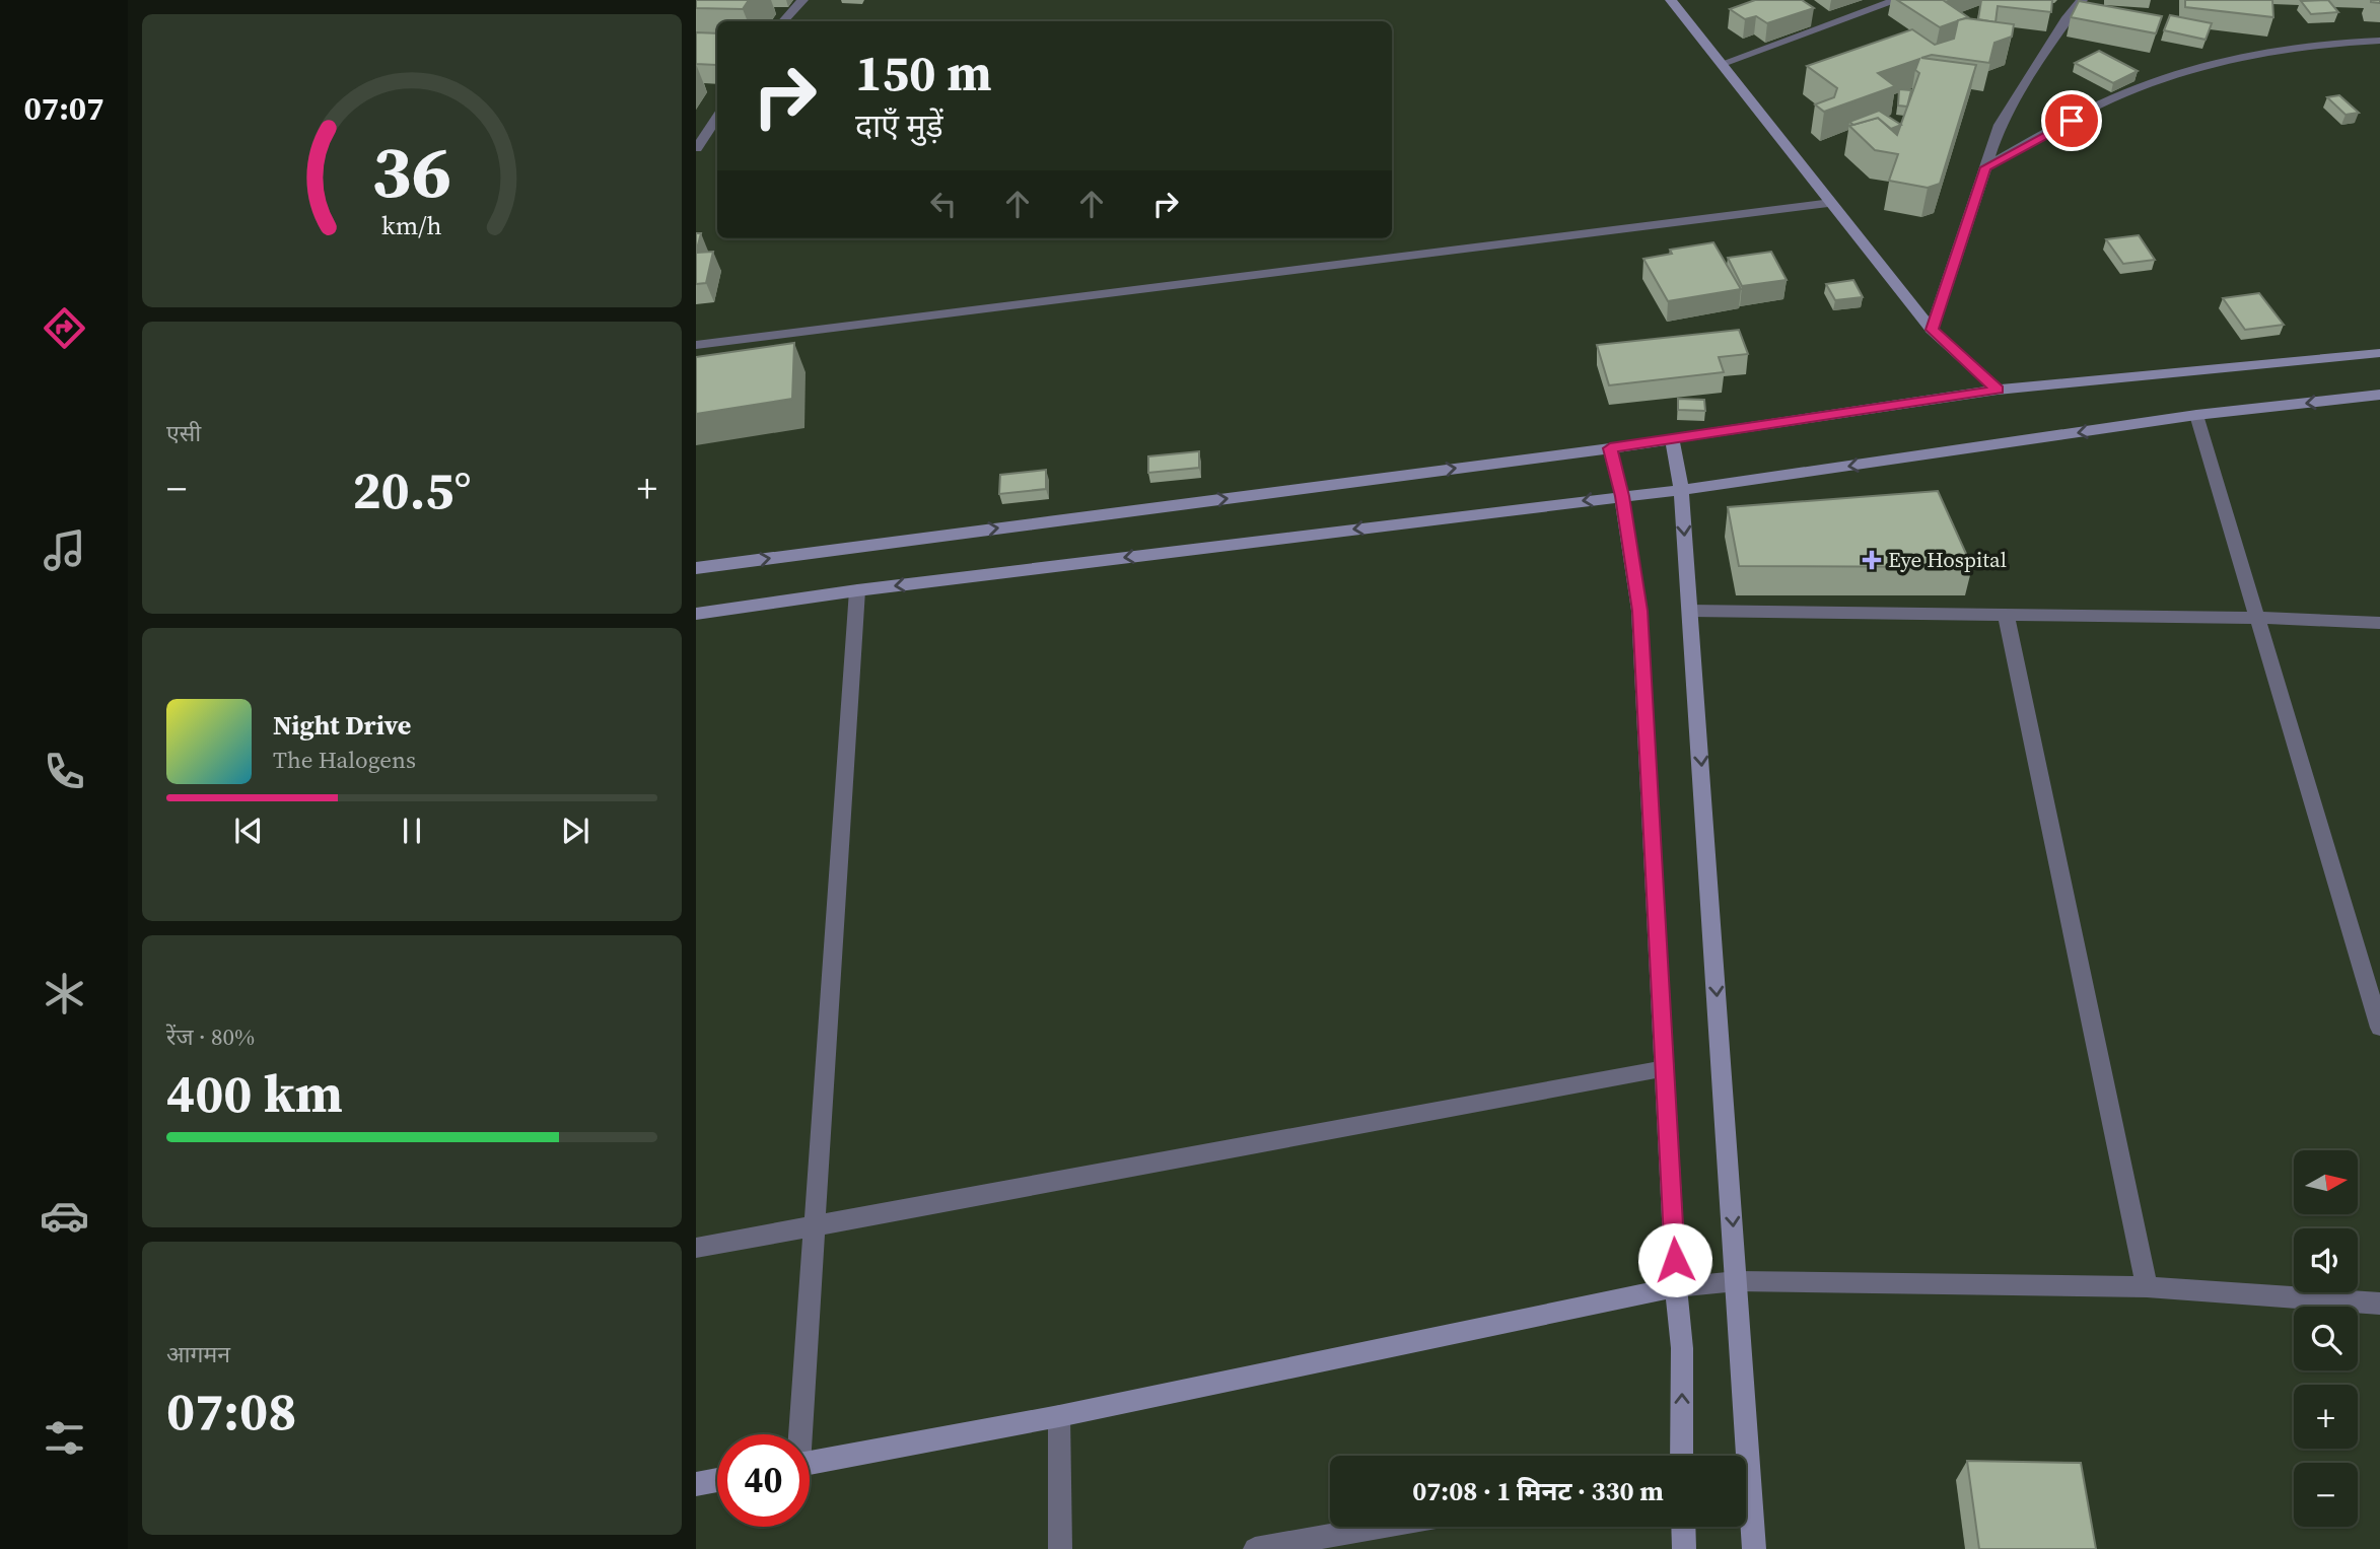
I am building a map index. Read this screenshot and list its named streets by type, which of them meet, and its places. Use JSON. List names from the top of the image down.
{
  "places": {
    "health": ["Eye Hospital"]
  },
  "north": "right",
  "page": {
    "tabs": "07:07",
    "turn": ["150 m", "दाएँ मुड़ें"],
    "tile": [
      "एसी",
      ["रेंज · 80%", "400 km"],
      ["आगमन", "07:08"]
    ],
    "heat": ["−", "20.5°", "+"],
    "song": ["Night Drive", "The Halogens"],
    "map_buttons": ["+", "−"],
    "limit": "40",
    "trip": "07:08 · 1 मिनट · 330 m",
    "gauge": ["36", "km/h"]
  }
}
